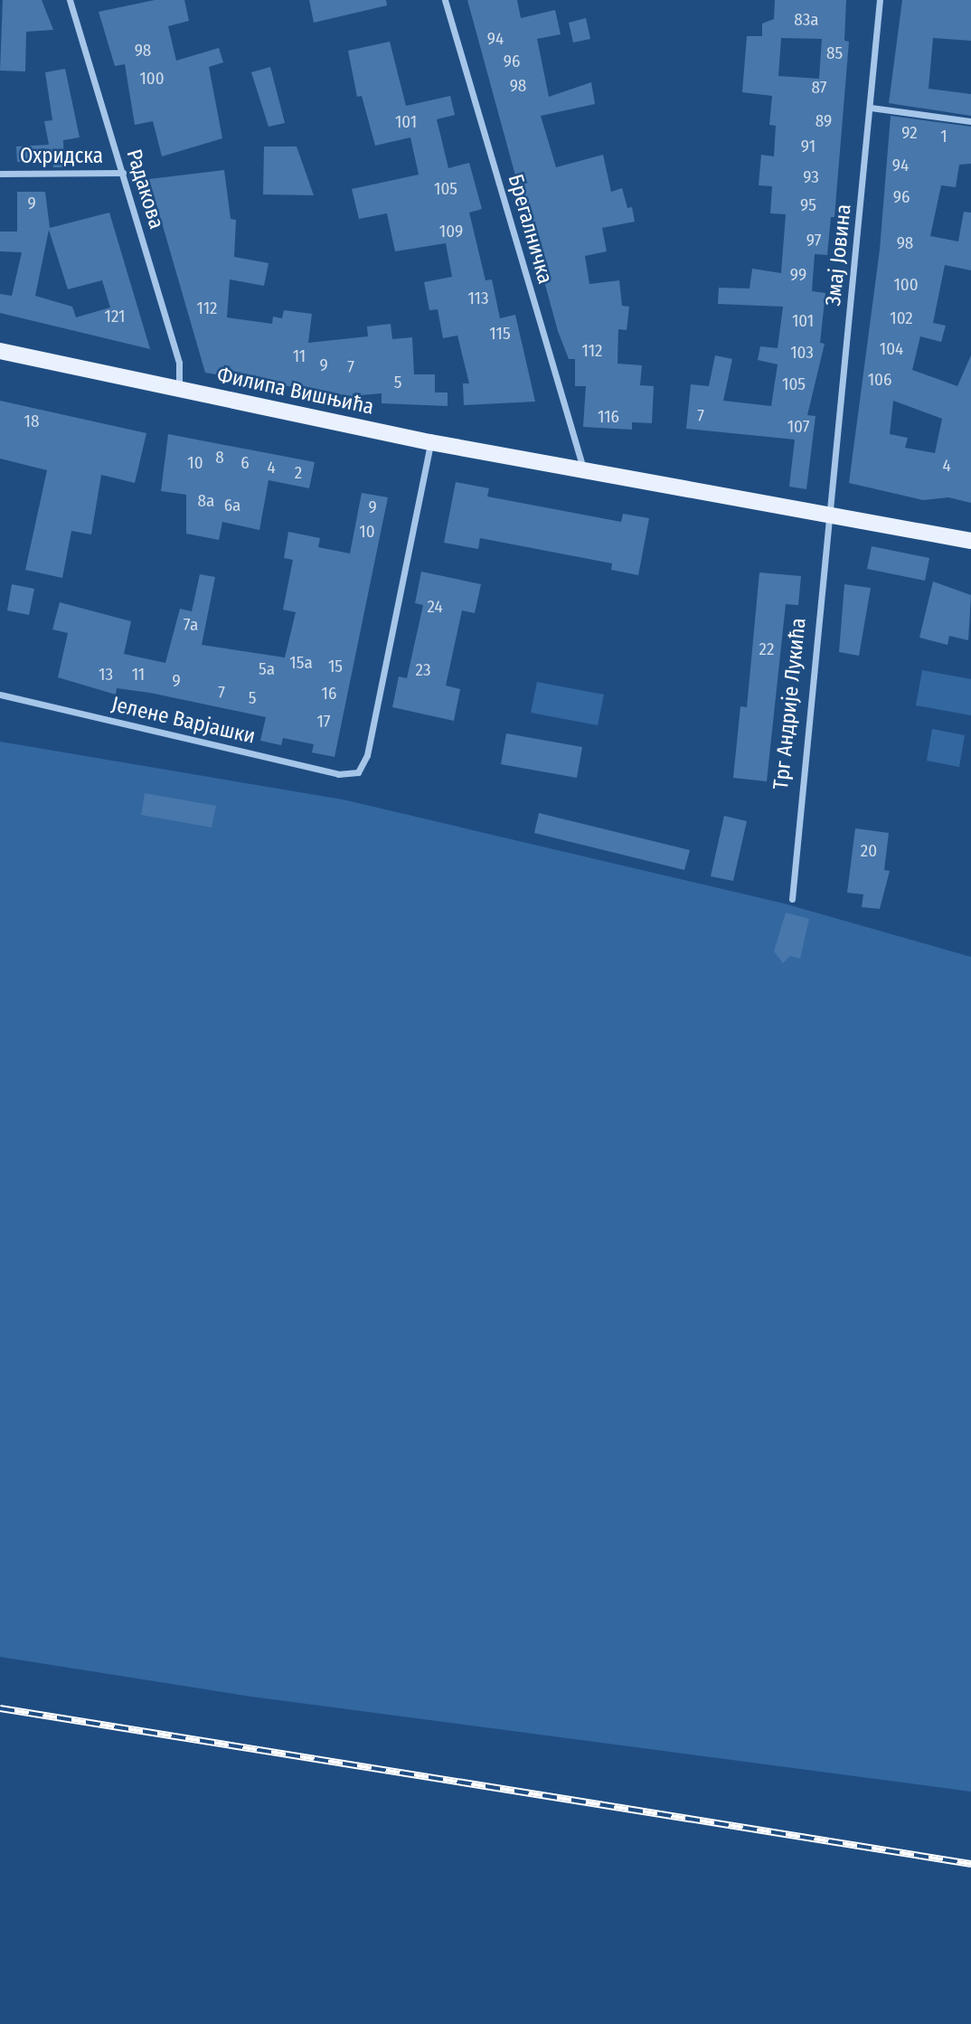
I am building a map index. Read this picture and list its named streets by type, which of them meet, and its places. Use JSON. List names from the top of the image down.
{
  "streets": {
    "main road": ["Филипа Вишњића"],
    "street": [
      "Охридска",
      "Радакова",
      "Брегалничка",
      "Змај Јовина",
      "Трг Андрије Лукића",
      "Јелене Варјашки"
    ]
  },
  "crossings": [
    ["Охридска", "Радакова"],
    ["Радакова", "Филипа Вишњића"],
    ["Брегалничка", "Филипа Вишњића"],
    ["Змај Јовина", "Трг Андрије Лукића"],
    ["Филипа Вишњића", "Јелене Варјашки"]
  ],
  "house_numbers": [
    "83a",
    "94",
    "98",
    "85",
    "96",
    "100",
    "98",
    "87",
    "89",
    "101",
    "92",
    "1",
    "91",
    "94",
    "93",
    "105",
    "96",
    "9",
    "95",
    "109",
    "97",
    "98",
    "99",
    "100",
    "113",
    "112",
    "121",
    "102",
    "101",
    "115",
    "104",
    "112",
    "103",
    "11",
    "9",
    "7",
    "106",
    "5",
    "105",
    "7",
    "116",
    "18",
    "107",
    "8",
    "10",
    "6",
    "4",
    "4",
    "2",
    "8a",
    "6a",
    "9",
    "10",
    "24",
    "7a",
    "22",
    "15a",
    "15",
    "5a",
    "23",
    "13",
    "11",
    "9",
    "7",
    "16",
    "5",
    "17",
    "20"
  ]
}
